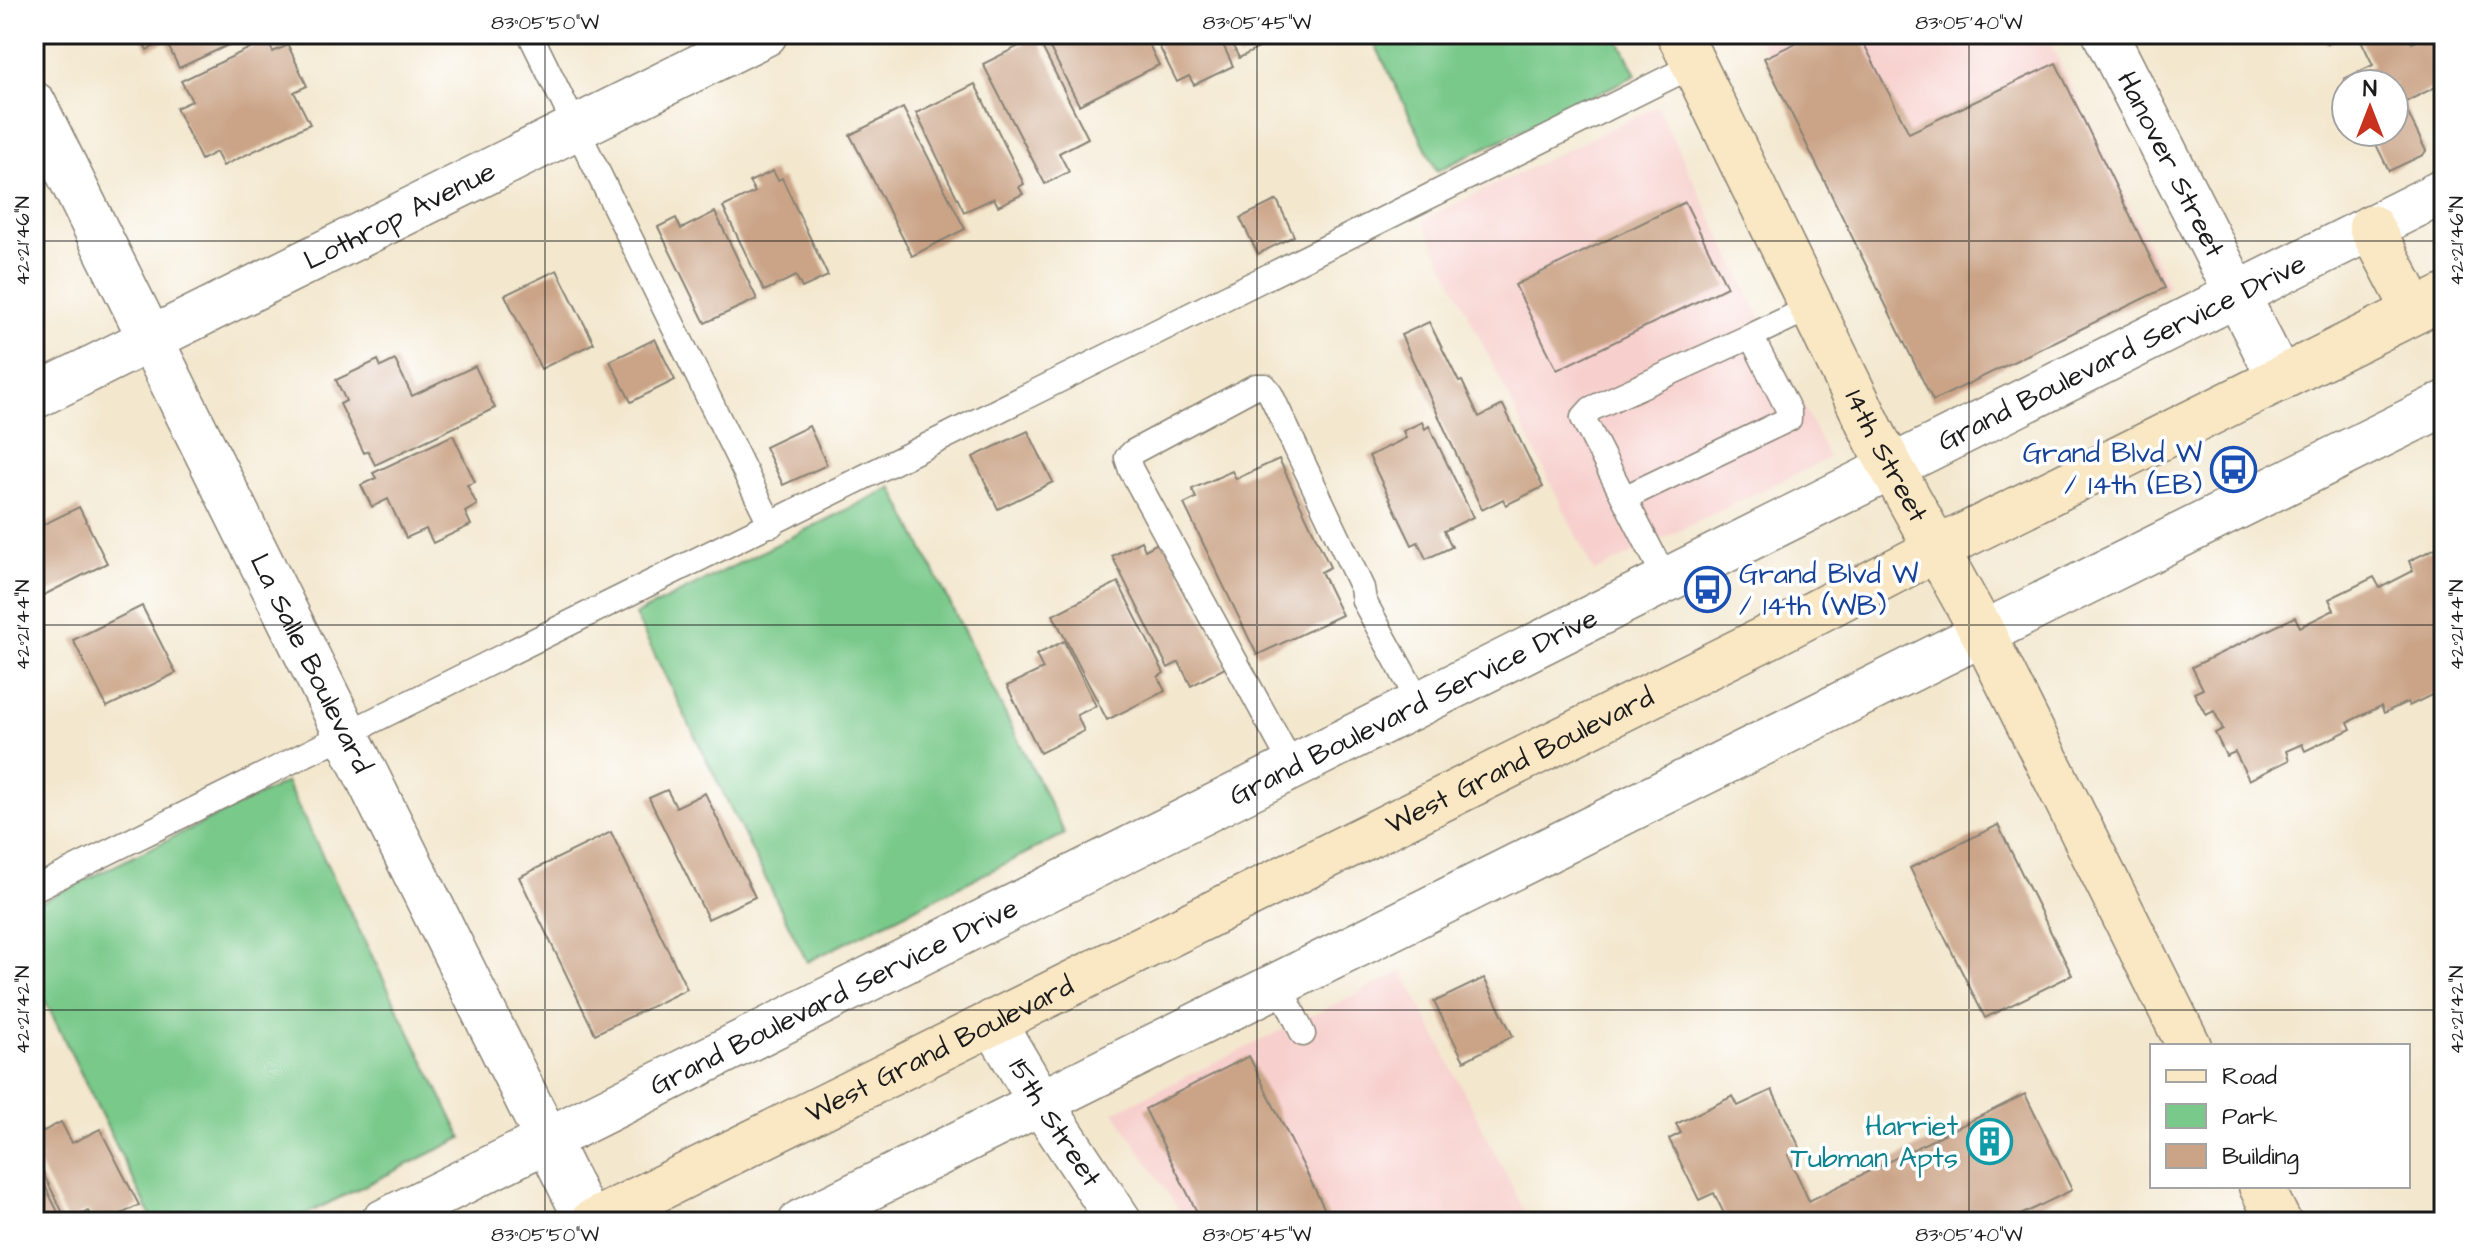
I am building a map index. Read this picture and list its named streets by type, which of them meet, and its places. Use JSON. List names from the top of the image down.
{
  "streets": {
    "main road": ["14th Street", "West Grand Boulevard"],
    "street": [
      "Hanover Street",
      "Lothrop Avenue",
      "Grand Boulevard Service Drive",
      "La Salle Boulevard",
      "15th Street"
    ]
  },
  "crossings": [
    ["Hanover Street", "Grand Boulevard Service Drive"],
    ["Hanover Street", "West Grand Boulevard"],
    ["Lothrop Avenue", "La Salle Boulevard"],
    ["Grand Boulevard Service Drive", "14th Street"],
    ["Grand Boulevard Service Drive", "La Salle Boulevard"],
    ["14th Street", "West Grand Boulevard"],
    ["La Salle Boulevard", "West Grand Boulevard"],
    ["West Grand Boulevard", "15th Street"]
  ],
  "places": {
    "bus stop": ["Grand Blvd W / 14th (EB)", "Grand Blvd W / 14th (WB)"],
    "building": ["Harriet Tubman Apts"]
  },
  "legend": ["Road", "Park", "Building"],
  "north": "top",
  "coordinates": [
    "83°05'50\"W",
    "83°05'45\"W",
    "83°05'40\"W",
    "42°21'46\"N",
    "42°21'44\"N",
    "42°21'42\"N"
  ]
}
